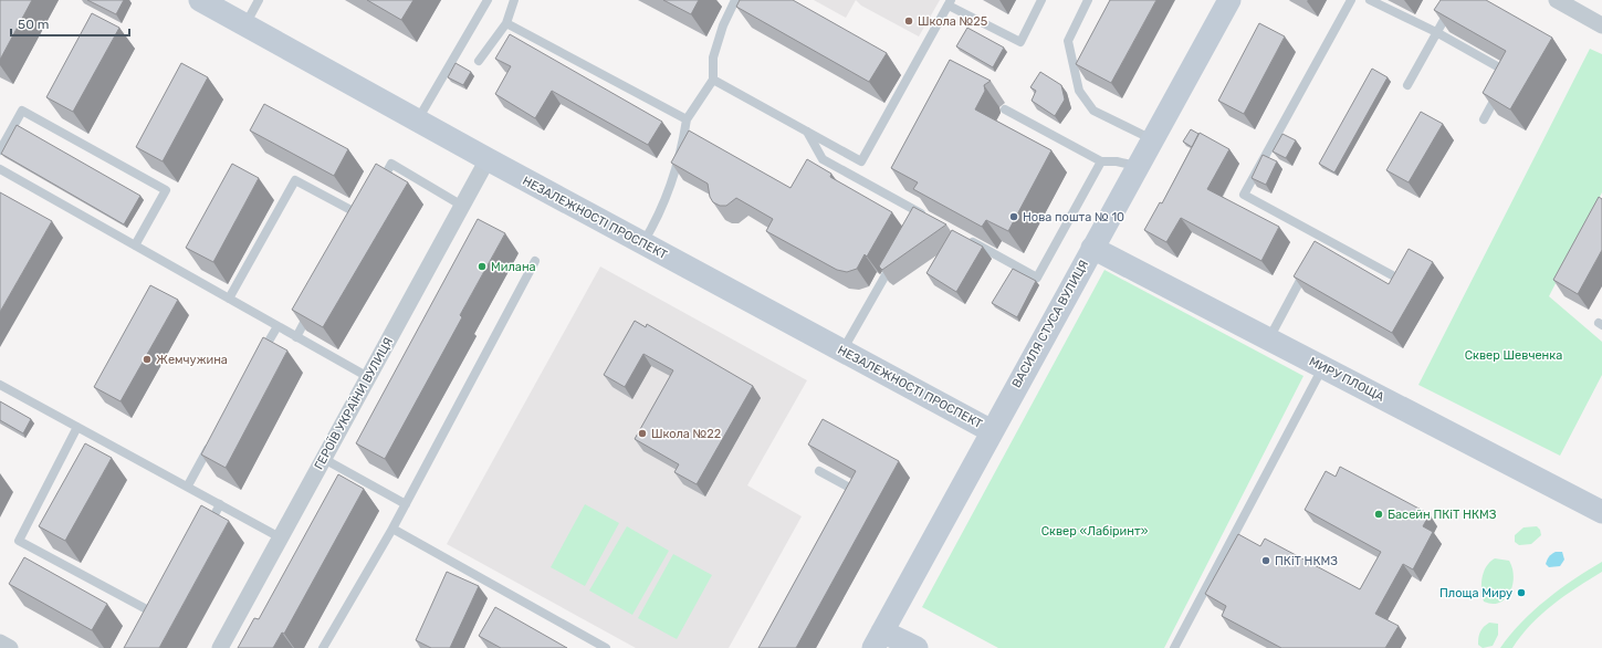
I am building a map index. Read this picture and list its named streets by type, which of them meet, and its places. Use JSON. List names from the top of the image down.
{
  "streets": {
    "street": [
      "НЕЗАЛЕЖНОСТІ ПРОСПЕКТ",
      "ВАСИЛЯ СТУСА ВУЛИЦЯ",
      "МИРУ ПЛОЩА",
      "ГЕРОЇВ УКРАЇНИ ВУЛИЦЯ"
    ]
  },
  "crossings": [
    ["НЕЗАЛЕЖНОСТІ ПРОСПЕКТ", "ВАСИЛЯ СТУСА ВУЛИЦЯ"],
    ["НЕЗАЛЕЖНОСТІ ПРОСПЕКТ", "ГЕРОЇВ УКРАЇНИ ВУЛИЦЯ"],
    ["ВАСИЛЯ СТУСА ВУЛИЦЯ", "МИРУ ПЛОЩА"]
  ],
  "parks": ["Сквер Шевченка", "Сквер «Лабіринт»"],
  "places": [
    "Школа №25",
    "Нова пошта № 10",
    "Милана",
    "Жемчужина",
    "Школа №22",
    "Басейн ПКіТ НКМЗ",
    "ПКіТ НКМЗ",
    "Площа Миру"
  ],
  "scale_bar": "50 m"
}
